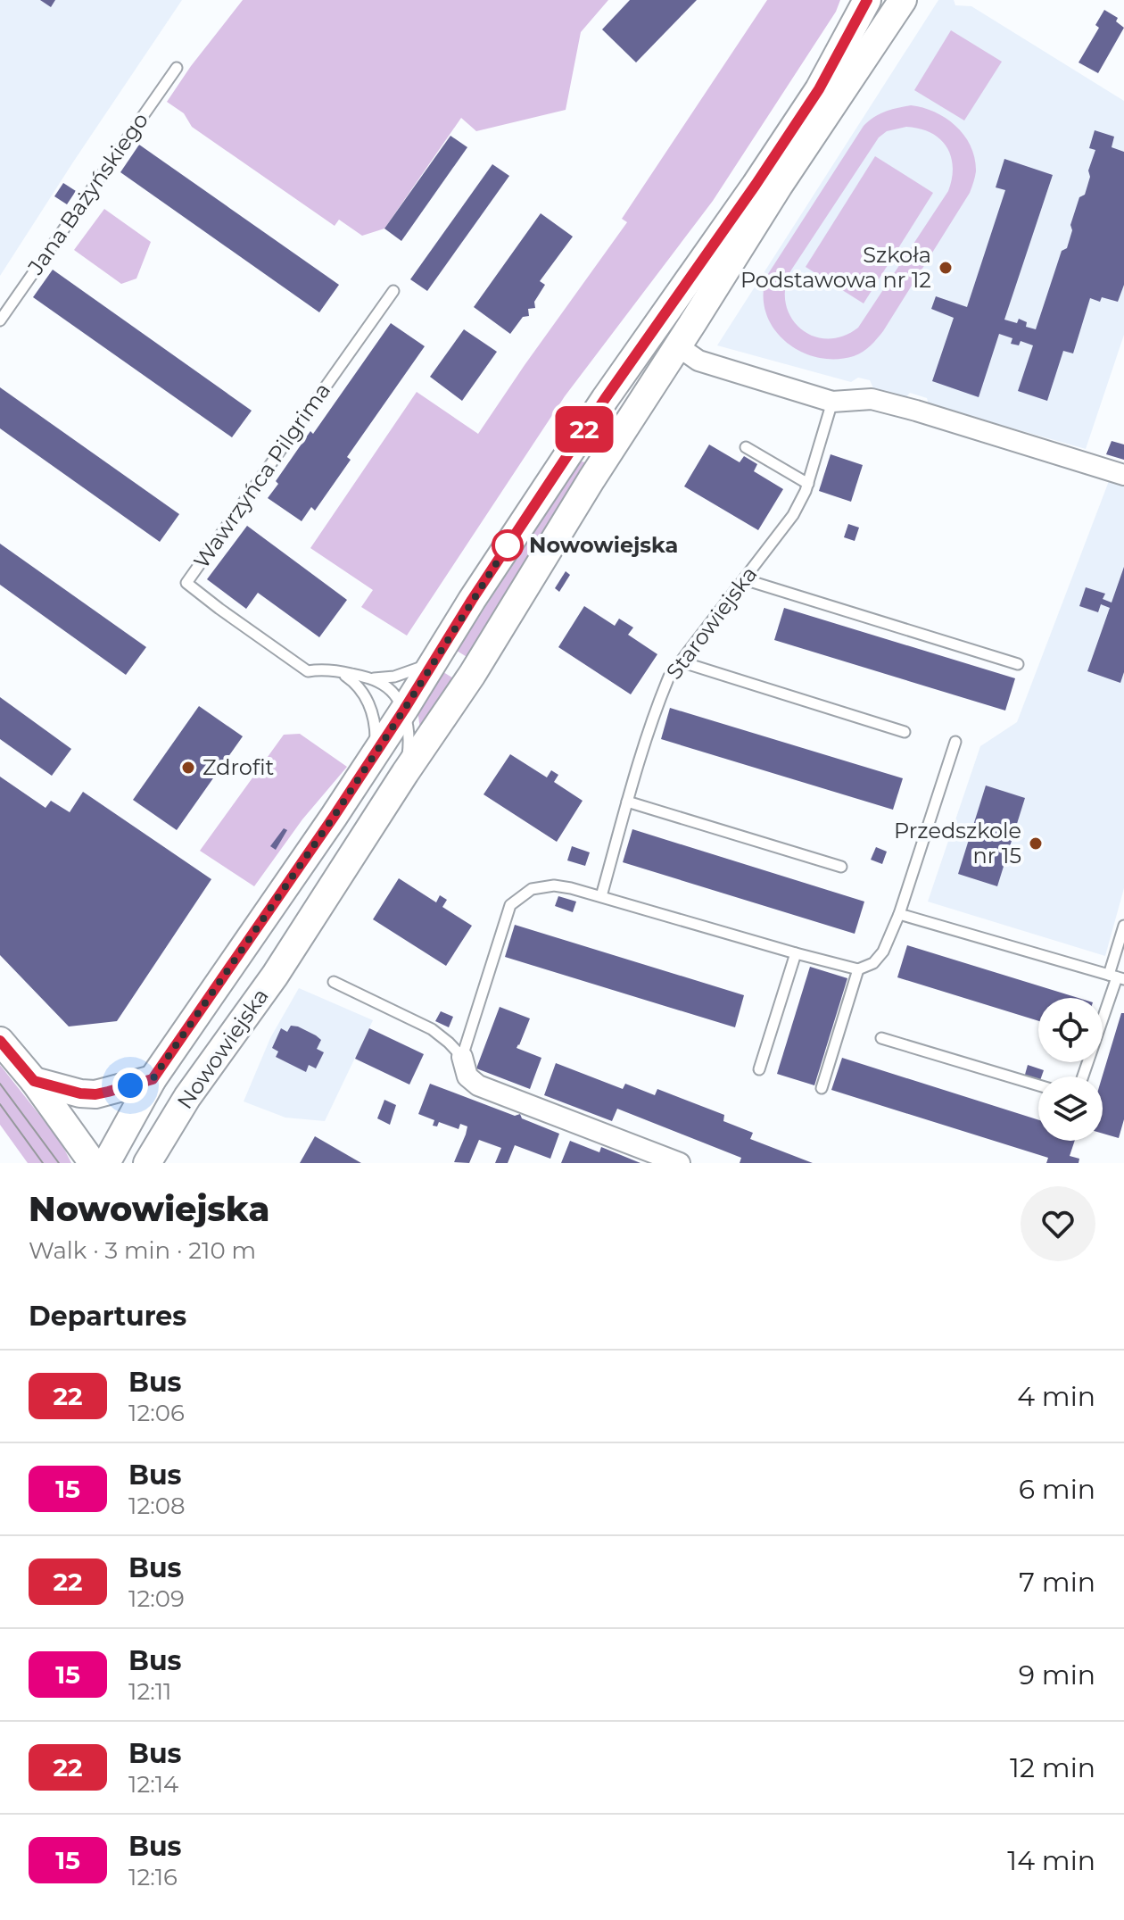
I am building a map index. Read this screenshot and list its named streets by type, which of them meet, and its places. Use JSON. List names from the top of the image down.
{
  "streets": {
    "street": ["Nowowiejska"],
    "lane": ["Jana Bażyńskiego", "Wawrzyńca Pilgrima", "Starowiejska"]
  },
  "crossings": [
    ["Wawrzyńca Pilgrima", "Nowowiejska"]
  ],
  "places": [
    "Szkoła Podstawowa nr 12",
    "Nowowiejska",
    "Zdrofit",
    "Przedszkole nr 15"
  ],
  "lines": ["bus line 22"],
  "page": {
    "on_map": "22",
    "heading": [
      ["Nowowiejska", "Walk · 3 min · 210 m"],
      "Departures"
    ],
    "list": [
      {
        "mark": "22",
        "name": "Bus",
        "note": "12:06",
        "value": "4 min"
      },
      {
        "mark": "15",
        "name": "Bus",
        "note": "12:08",
        "value": "6 min"
      },
      {
        "mark": "22",
        "name": "Bus",
        "note": "12:09",
        "value": "7 min"
      },
      {
        "mark": "15",
        "name": "Bus",
        "note": "12:11",
        "value": "9 min"
      },
      {
        "mark": "22",
        "name": "Bus",
        "note": "12:14",
        "value": "12 min"
      },
      {
        "mark": "15",
        "name": "Bus",
        "note": "12:16",
        "value": "14 min"
      }
    ]
  }
}
